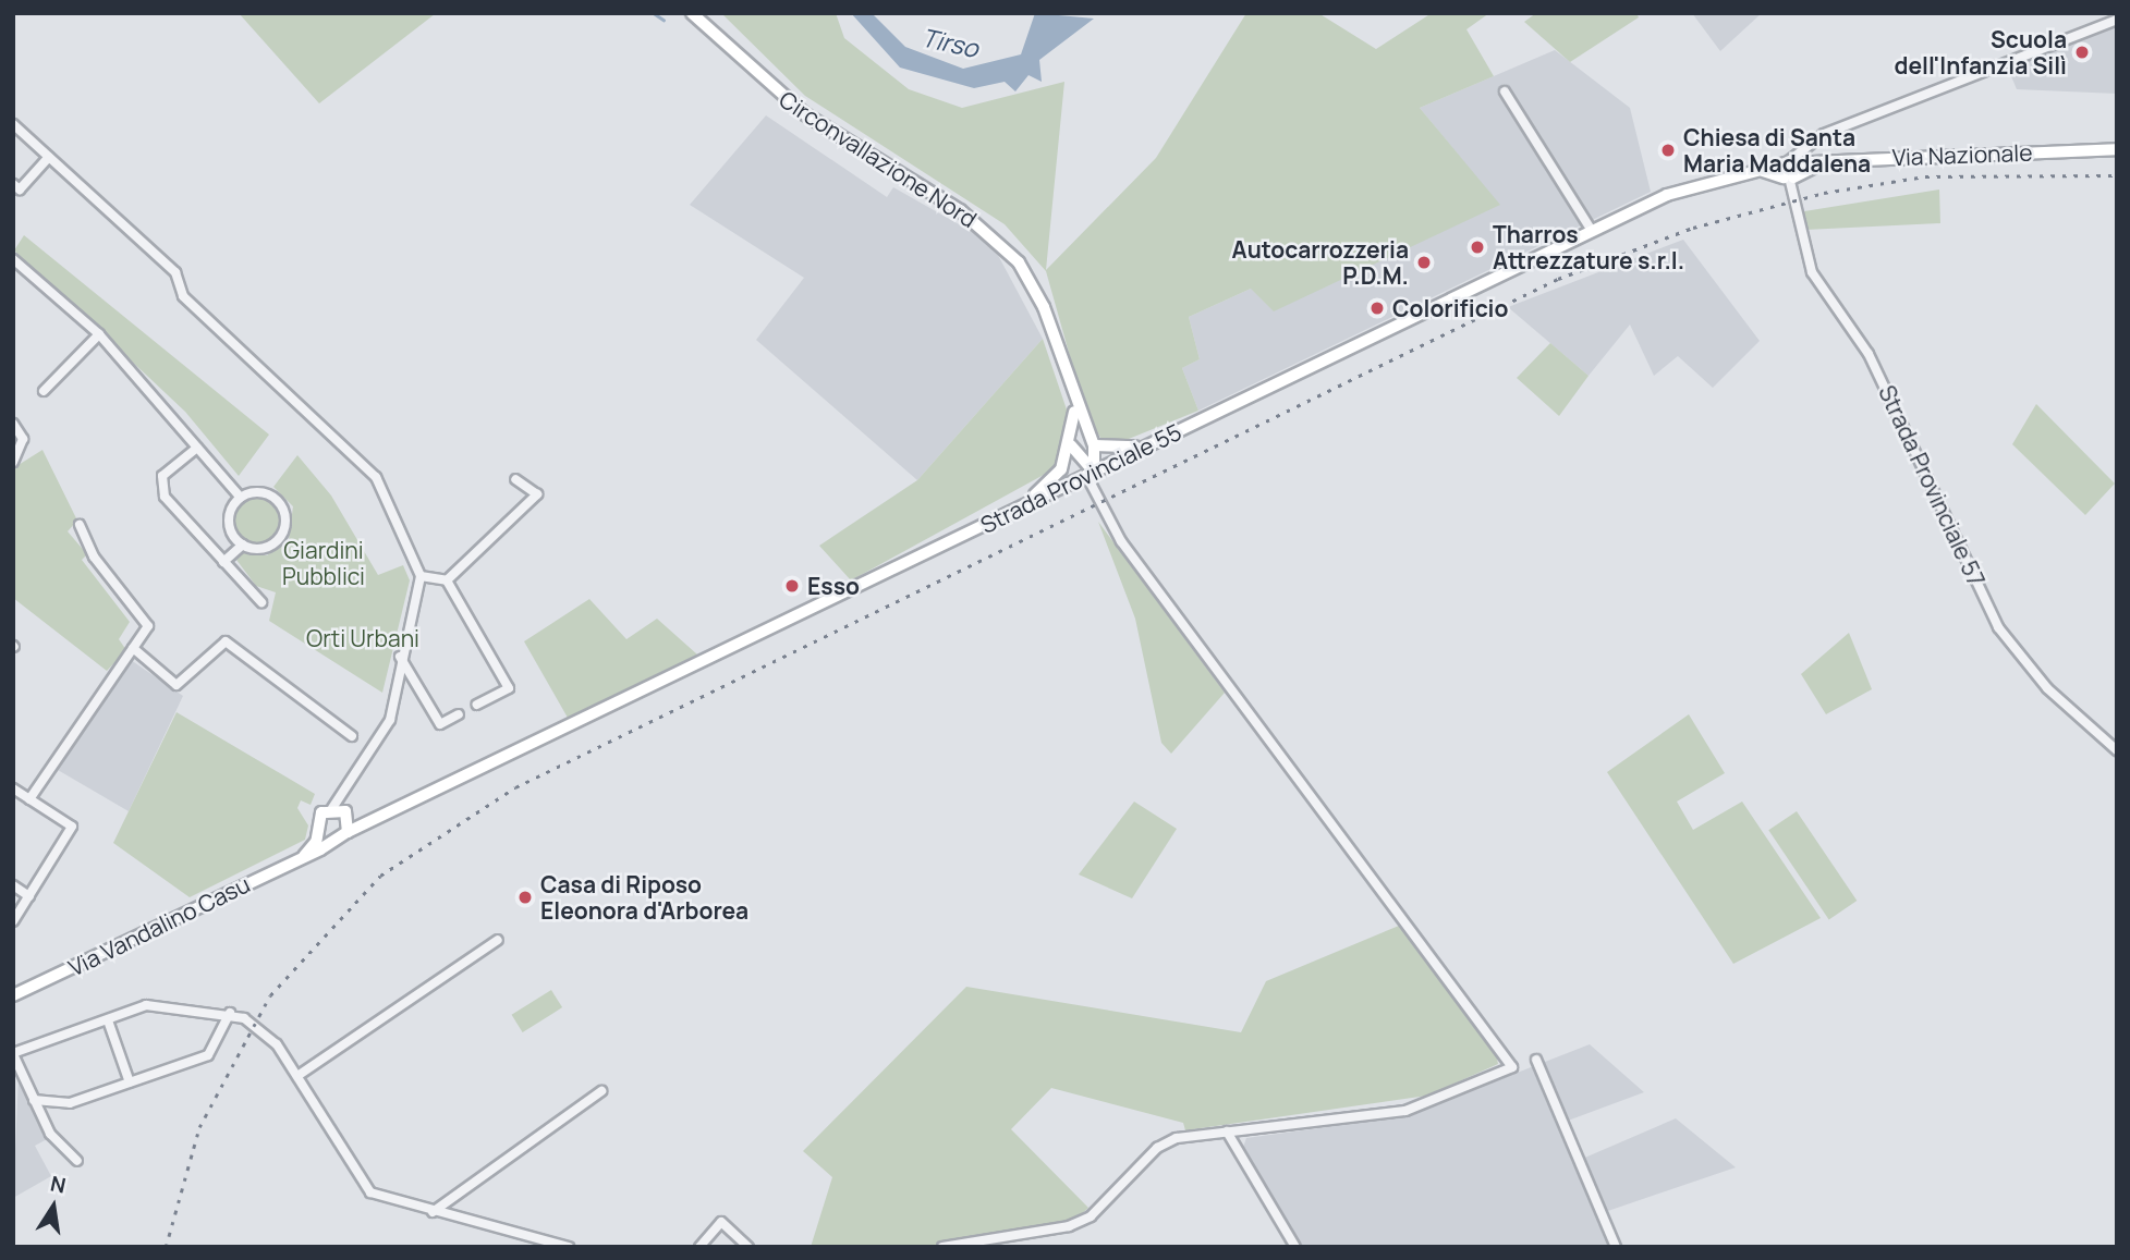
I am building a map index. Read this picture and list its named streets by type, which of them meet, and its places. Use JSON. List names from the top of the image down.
{
  "streets": {
    "main road": [
      "Via Nazionale",
      "Circonvallazione Nord",
      "Strada Provinciale 55",
      "Via Vandalino Casu"
    ],
    "street": ["Strada Provinciale 57"]
  },
  "crossings": [
    ["Via Nazionale", "Strada Provinciale 55"],
    ["Circonvallazione Nord", "Strada Provinciale 55"],
    ["Strada Provinciale 55", "Via Vandalino Casu"]
  ],
  "water": ["Tirso"],
  "parks": ["Giardini Pubblici", "Orti Urbani"],
  "places": [
    "Scuola dell'Infanzia Silì",
    "Chiesa di Santa Maria Maddalena",
    "Tharros Attrezzature s.r.l.",
    "Autocarrozzeria P.D.M.",
    "Colorificio",
    "Esso",
    "Casa di Riposo Eleonora d'Arborea"
  ],
  "north": "top"
}
